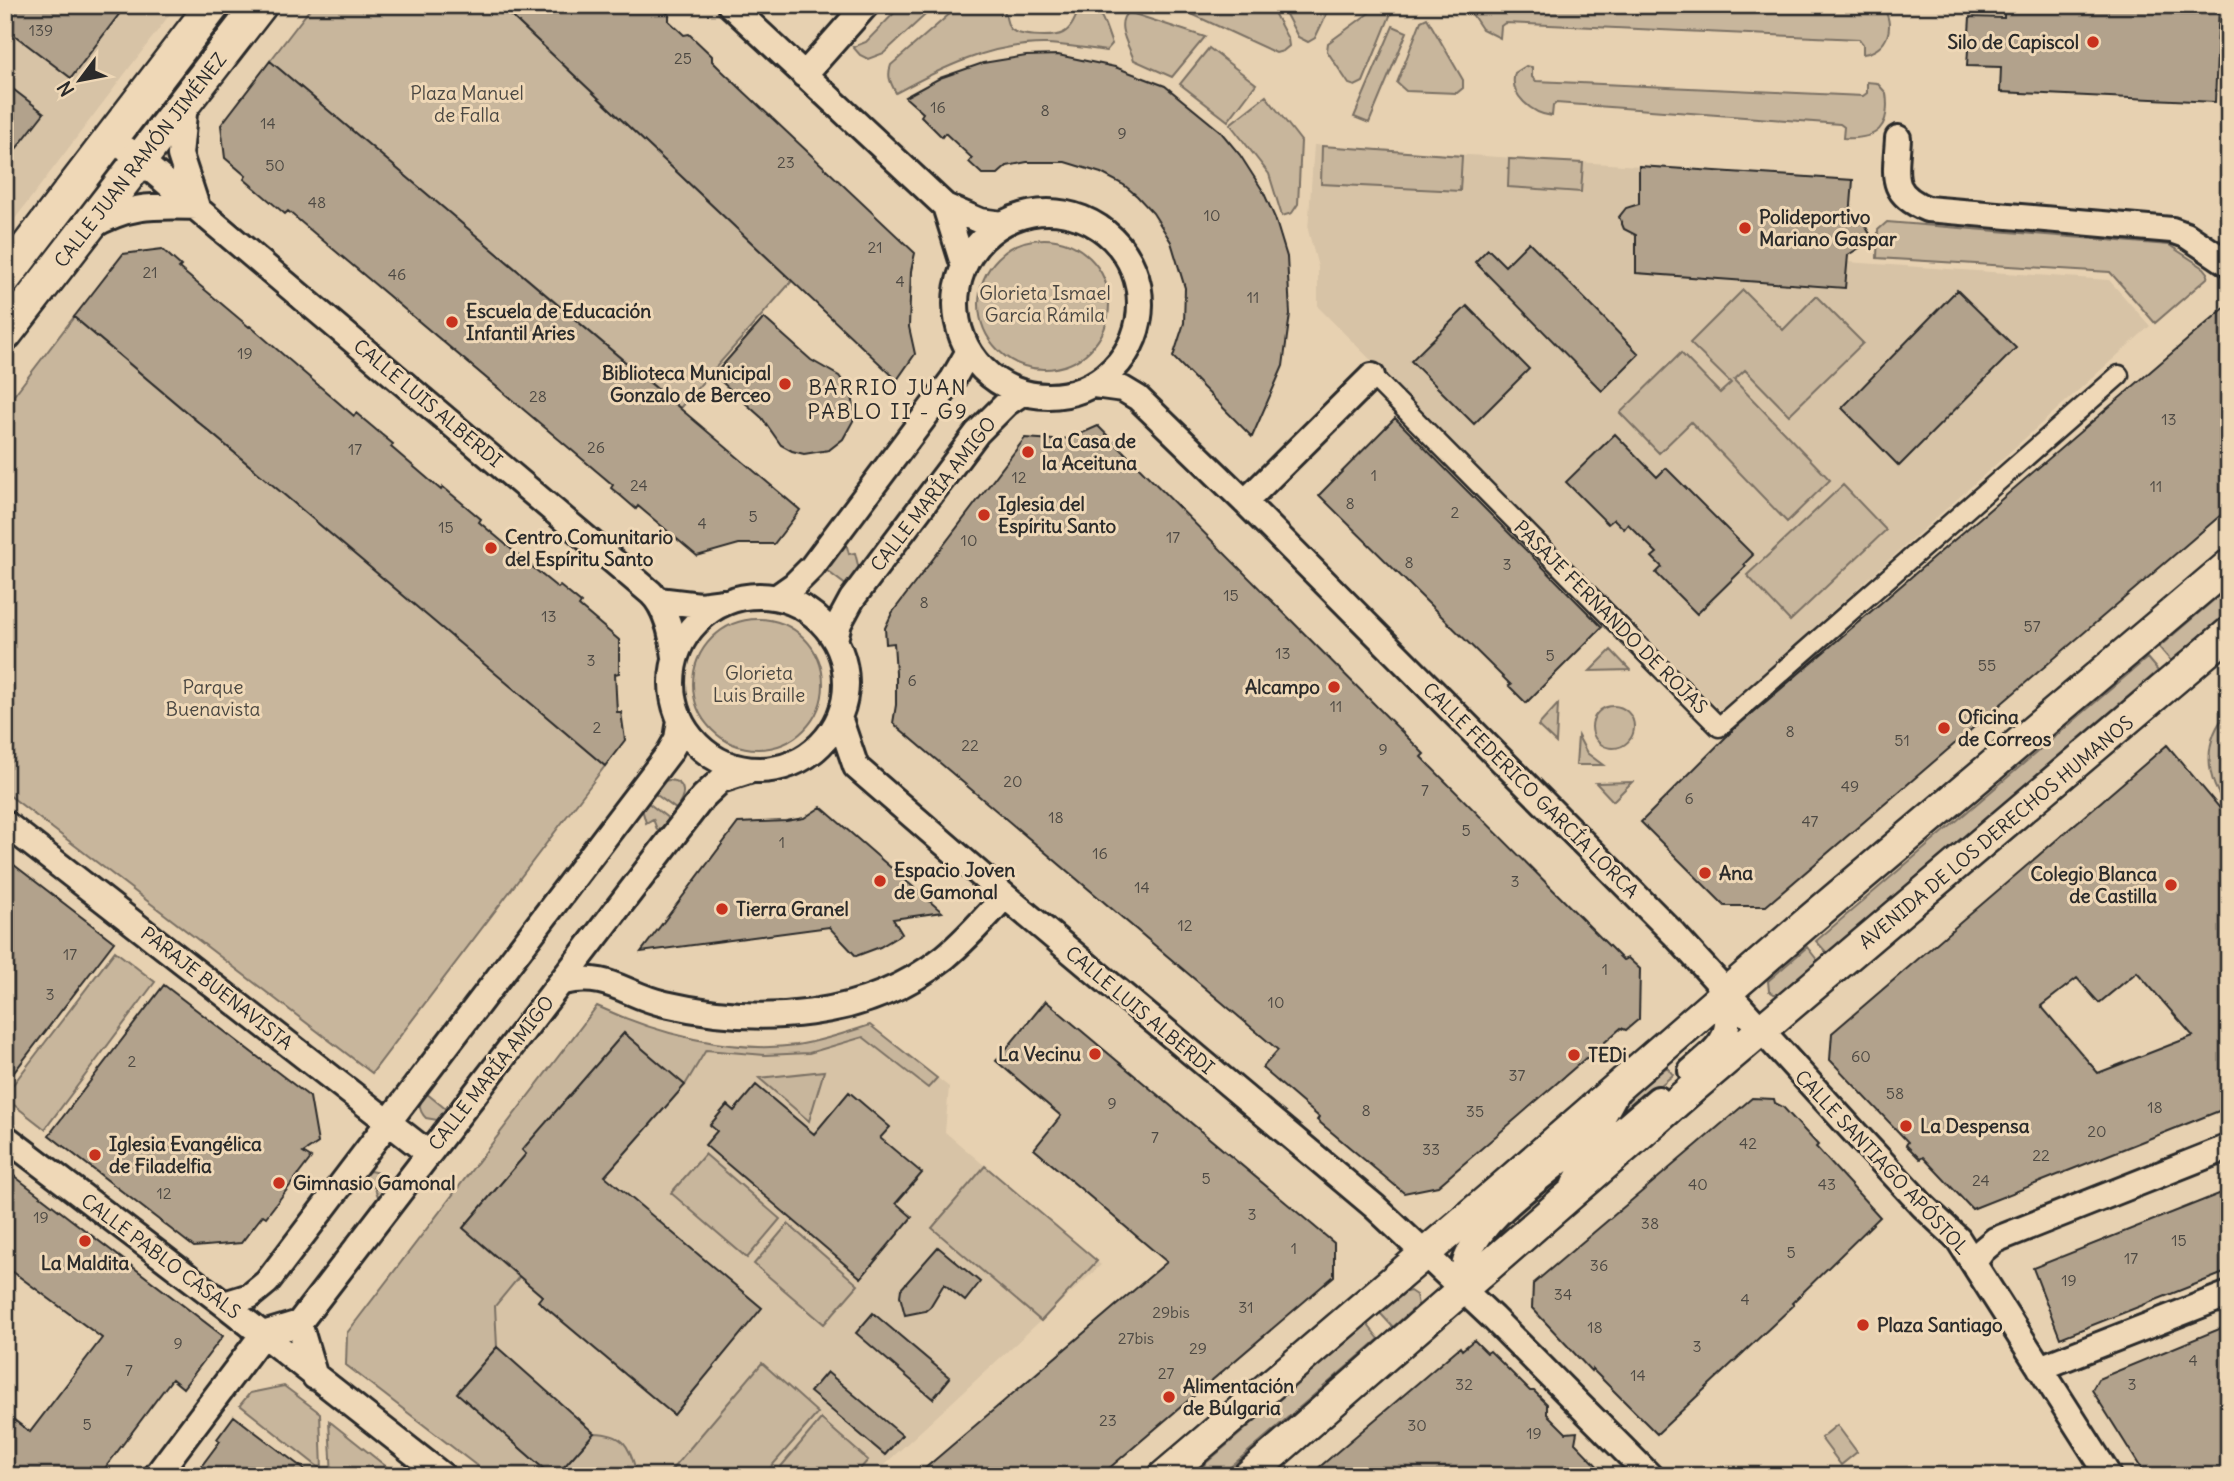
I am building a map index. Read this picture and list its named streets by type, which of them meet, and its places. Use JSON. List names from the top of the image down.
{
  "streets": {
    "main road": ["CALLE JUAN RAMÓN JIMÉNEZ"],
    "street": [
      "CALLE LUIS ALBERDI",
      "CALLE MARÍA AMIGO",
      "PASAJE FERNANDO DE ROJAS",
      "CALLE FEDERICO GARCÍA LORCA",
      "AVENIDA DE LOS DERECHOS HUMANOS",
      "PARAJE BUENAVISTA",
      "CALLE SANTIAGO APÓSTOL",
      "CALLE PABLO CASALS"
    ]
  },
  "crossings": [
    ["CALLE JUAN RAMÓN JIMÉNEZ", "CALLE LUIS ALBERDI"],
    ["CALLE LUIS ALBERDI", "CALLE MARÍA AMIGO"],
    ["CALLE MARÍA AMIGO", "CALLE FEDERICO GARCÍA LORCA"],
    ["CALLE MARÍA AMIGO", "PARAJE BUENAVISTA"],
    ["PASAJE FERNANDO DE ROJAS", "CALLE FEDERICO GARCÍA LORCA"],
    ["AVENIDA DE LOS DERECHOS HUMANOS", "CALLE SANTIAGO APÓSTOL"]
  ],
  "districts": ["BARRIO JUAN PABLO II - G9"],
  "parks": [
    "Plaza Manuel de Falla",
    "Glorieta Ismael García Rámila",
    "Glorieta Luis Braille",
    "Parque Buenavista"
  ],
  "places": [
    "Silo de Capiscol",
    "Polideportivo Mariano Gaspar",
    "Escuela de Educación Infantil Aries",
    "Biblioteca Municipal Gonzalo de Berceo",
    "La Casa de la Aceituna",
    "Iglesia del Espíritu Santo",
    "Centro Comunitario del Espíritu Santo",
    "Alcampo",
    "Oficina de Correos",
    "Ana",
    "Espacio Joven de Gamonal",
    "Colegio Blanca de Castilla",
    "Tierra Granel",
    "La Vecinu",
    "TEDi",
    "La Despensa",
    "Iglesia Evangélica de Filadelfia",
    "Gimnasio Gamonal",
    "La Maldita",
    "Plaza Santiago",
    "Alimentación de Bulgaria"
  ],
  "house_numbers": [
    "139",
    "25",
    "16",
    "8",
    "14",
    "9",
    "23",
    "50",
    "48",
    "10",
    "21",
    "21",
    "46",
    "4",
    "11",
    "19",
    "28",
    "13",
    "26",
    "17",
    "1",
    "12",
    "24",
    "11",
    "8",
    "2",
    "5",
    "4",
    "15",
    "17",
    "10",
    "8",
    "3",
    "15",
    "8",
    "13",
    "57",
    "13",
    "5",
    "3",
    "55",
    "6",
    "11",
    "2",
    "8",
    "51",
    "22",
    "9",
    "20",
    "49",
    "7",
    "6",
    "18",
    "47",
    "5",
    "1",
    "16",
    "3",
    "14",
    "12",
    "17",
    "1",
    "3",
    "10",
    "60",
    "2",
    "37",
    "58",
    "9",
    "18",
    "8",
    "35",
    "20",
    "7",
    "42",
    "33",
    "22",
    "5",
    "24",
    "40",
    "43",
    "12",
    "3",
    "19",
    "38",
    "15",
    "1",
    "5",
    "17",
    "36",
    "19",
    "34",
    "4",
    "31",
    "29bis",
    "18",
    "27bis",
    "9",
    "3",
    "29",
    "4",
    "7",
    "27",
    "14",
    "32",
    "3",
    "23",
    "5",
    "30",
    "19"
  ],
  "north": "bottom left"
}
